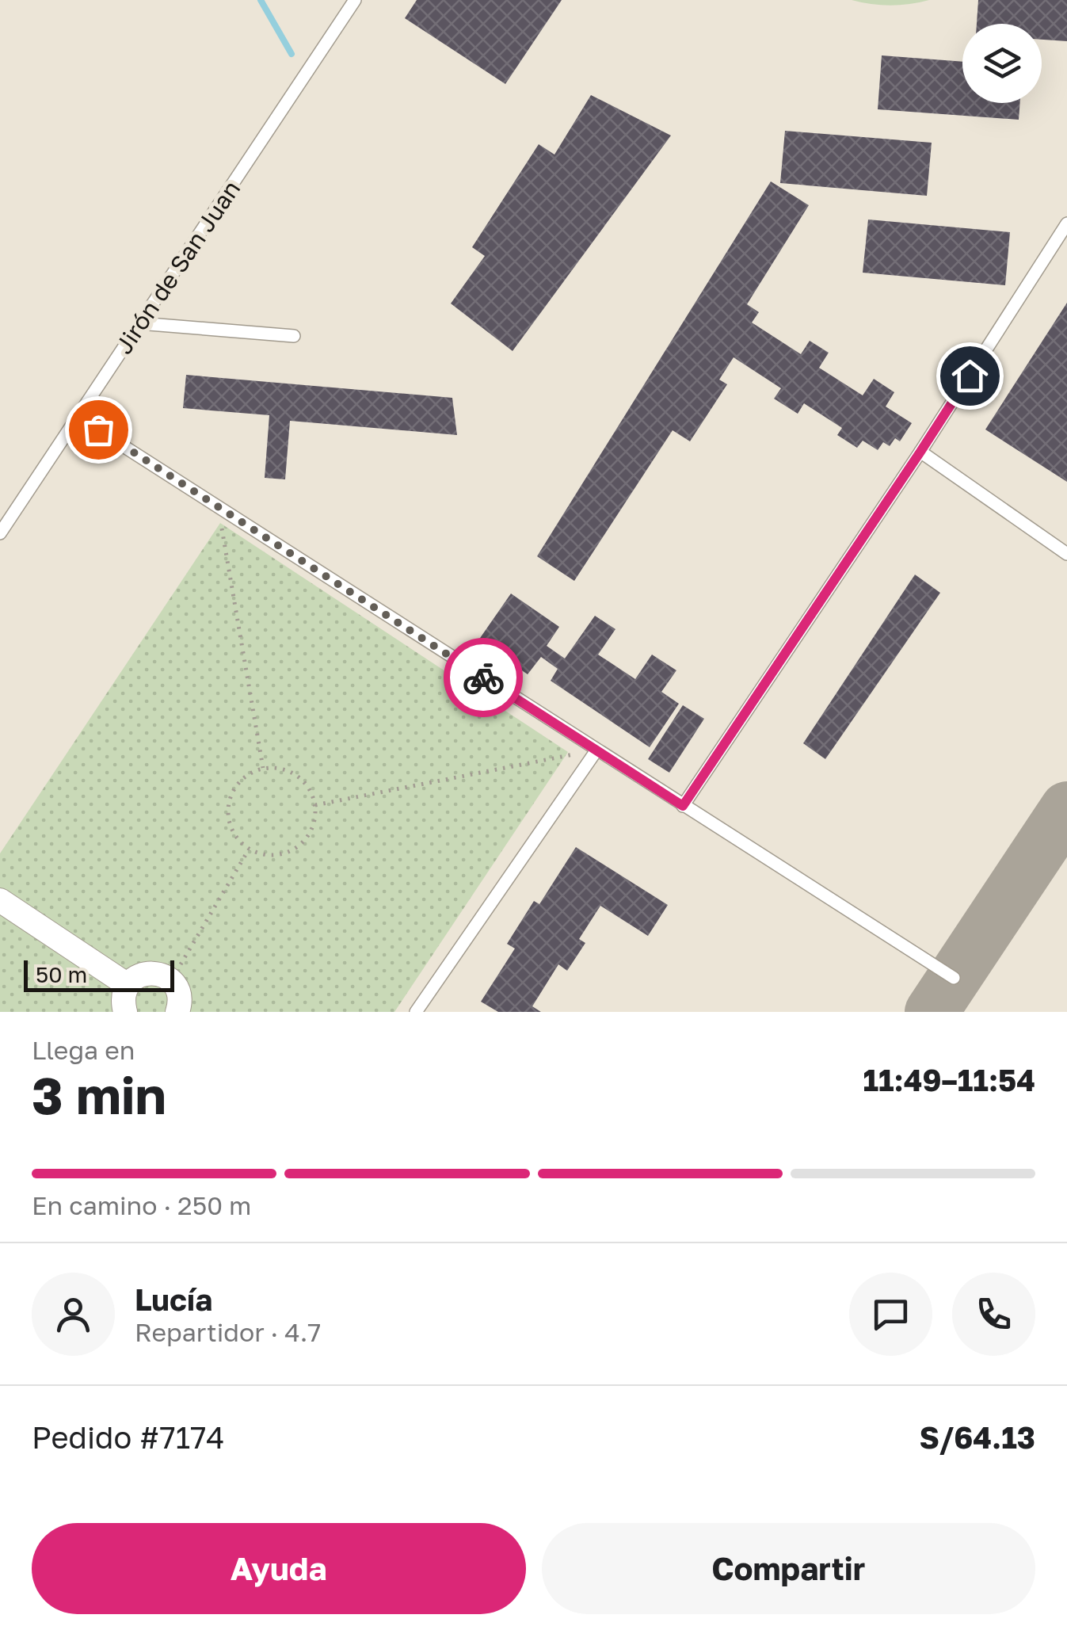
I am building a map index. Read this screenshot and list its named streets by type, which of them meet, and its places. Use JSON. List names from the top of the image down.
{
  "streets": {
    "lane": ["Jirón de San Juan"]
  },
  "scale_bar": "50 m",
  "page": {
    "scale": "50 m",
    "heading": ["3 min", "Llega en", "11:49–11:54"],
    "panel": [
      "Lucía",
      "Repartidor · 4.7",
      "Pedido #7174",
      "S/64.13"
    ],
    "bar": "En camino · 250 m",
    "buttons": ["Ayuda", "Compartir"]
  }
}
